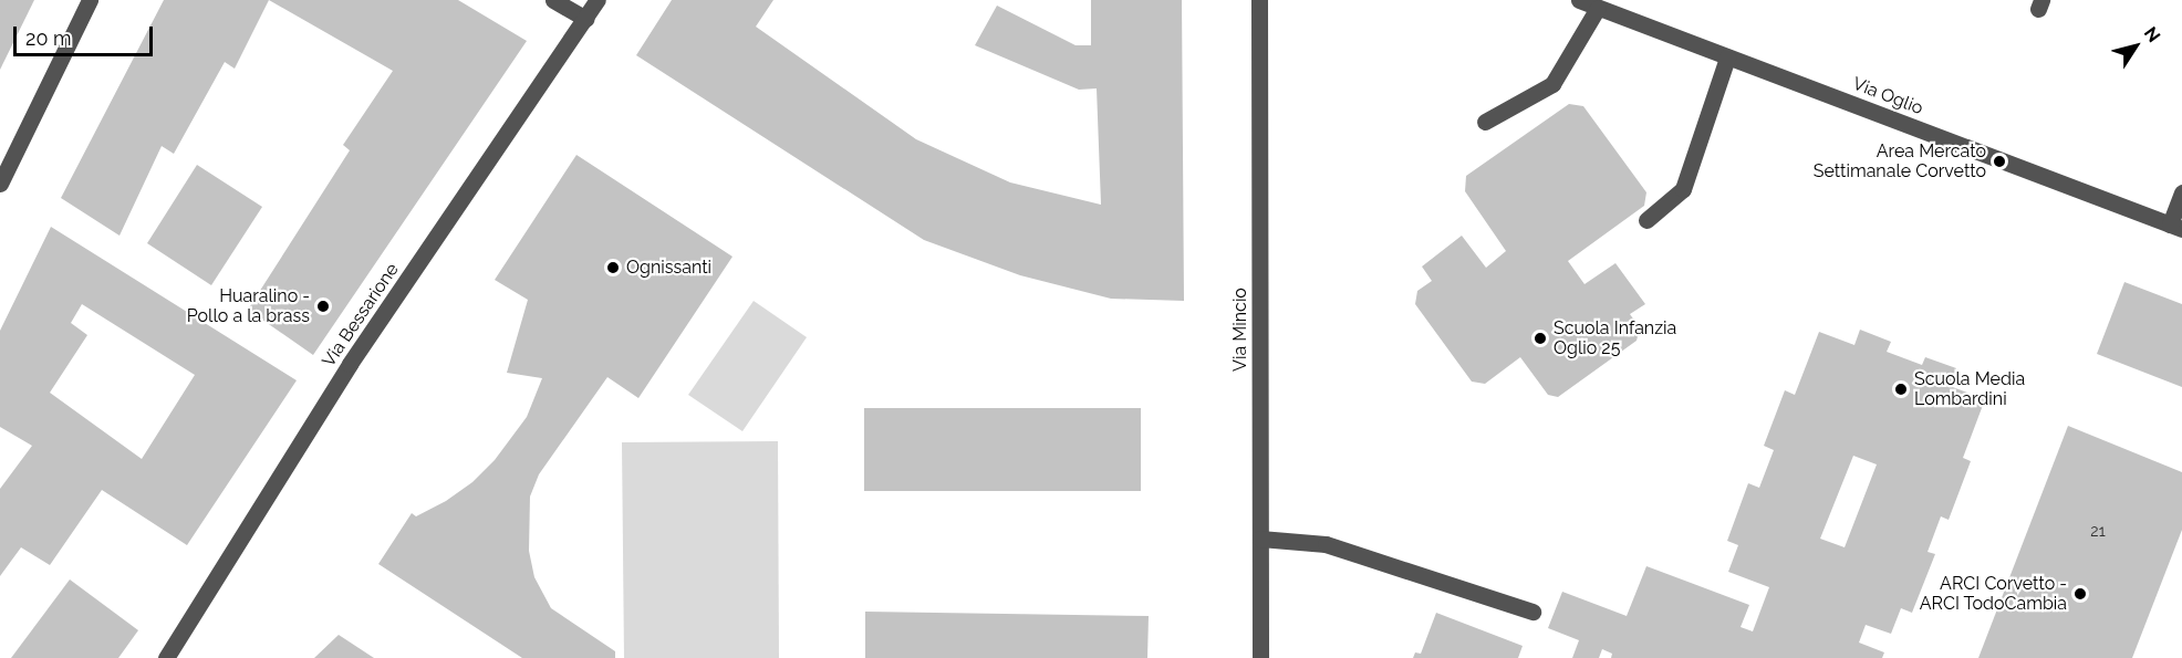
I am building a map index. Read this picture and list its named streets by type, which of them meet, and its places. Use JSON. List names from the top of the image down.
{
  "streets": {
    "street": ["Via Oglio", "Via Bessarione", "Via Mincio"]
  },
  "places": [
    "Area Mercato Settimanale Corvetto",
    "Ognissanti",
    "Huaralino - Pollo a la brass",
    "Scuola Infanzia Oglio 25",
    "Scuola Media Lombardini",
    "ARCI Corvetto - ARCI TodoCambia"
  ],
  "house_numbers": ["21"],
  "scale_bar": "20 m",
  "north": "top right"
}
